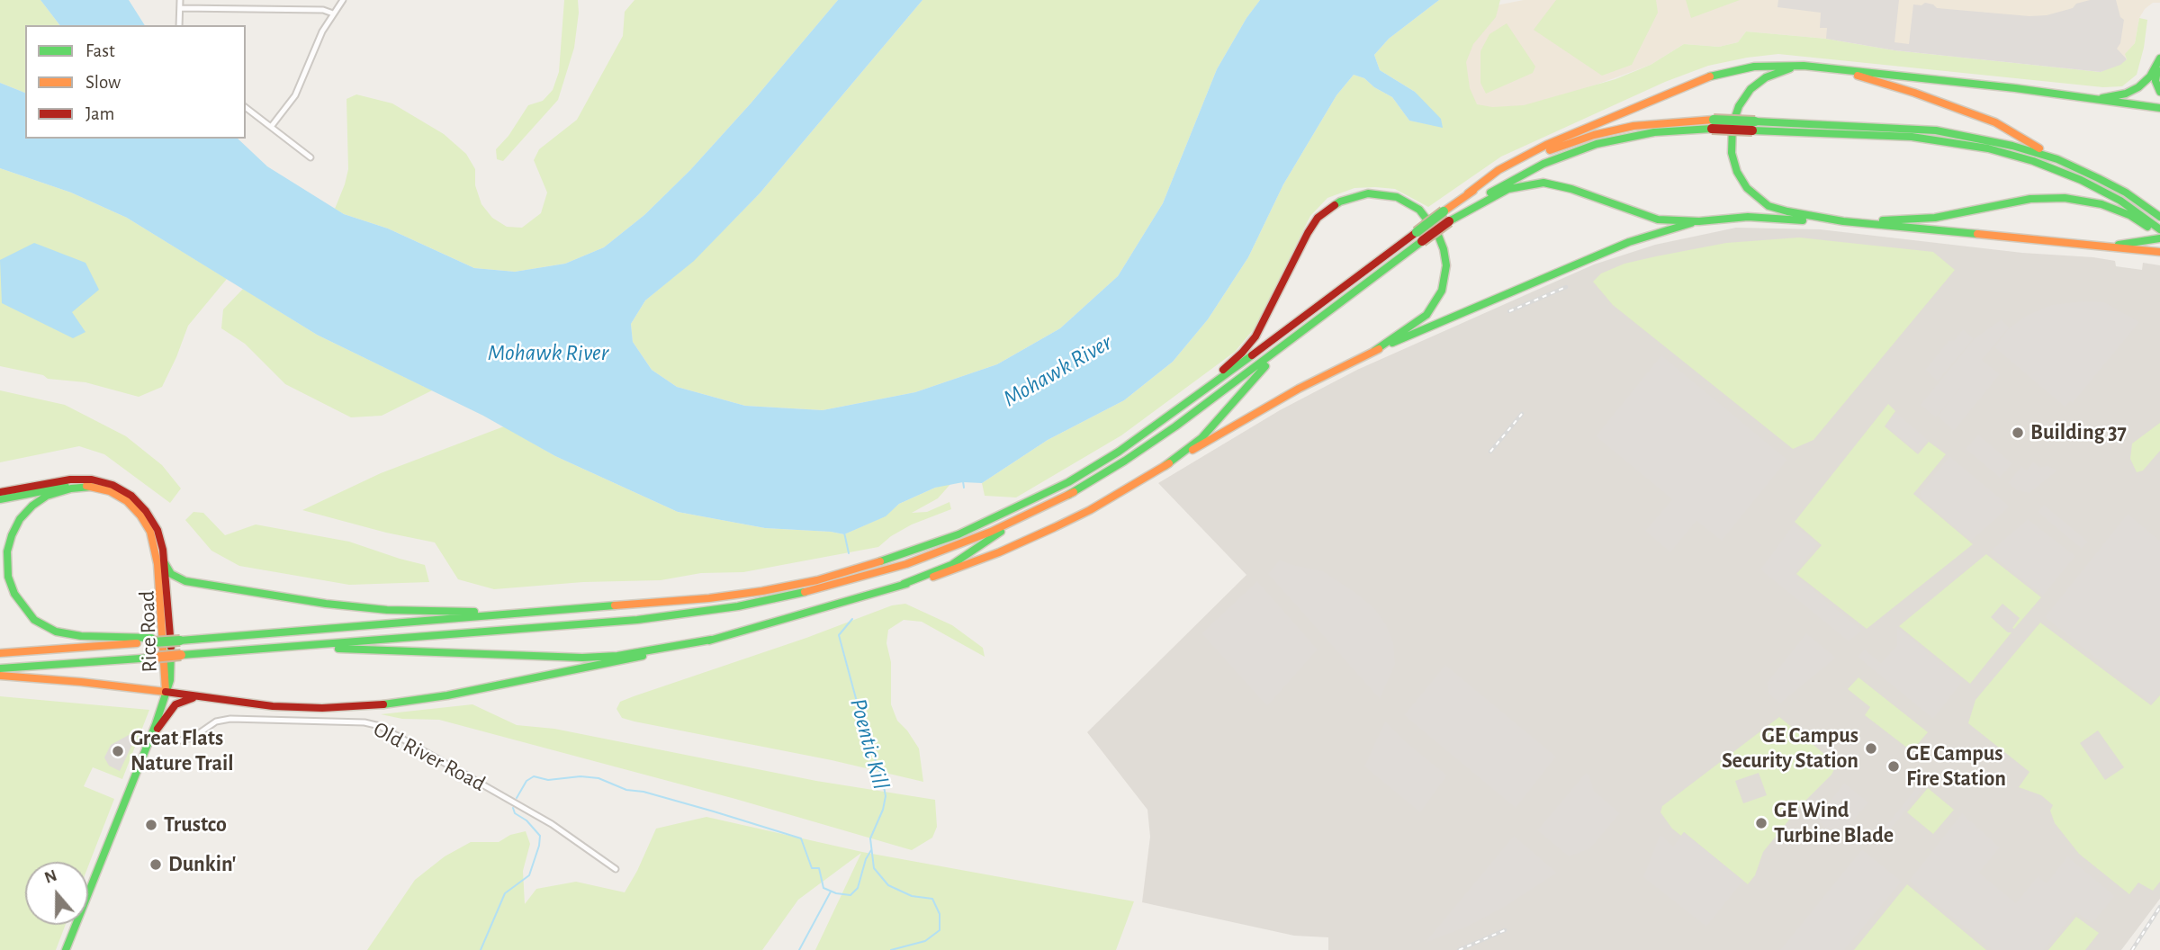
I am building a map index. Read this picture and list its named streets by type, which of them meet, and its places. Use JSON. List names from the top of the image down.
{
  "streets": {
    "main road": ["Rice Road"],
    "street": ["Old River Road"]
  },
  "water": ["Mohawk River", "Poentic Kill"],
  "places": [
    "Building 37",
    "GE Campus Security Station",
    "Great Flats Nature Trail",
    "GE Campus Fire Station",
    "GE Wind Turbine Blade",
    "Trustco",
    "Dunkin'"
  ],
  "legend": ["Fast", "Slow", "Jam"],
  "north": "top"
}
